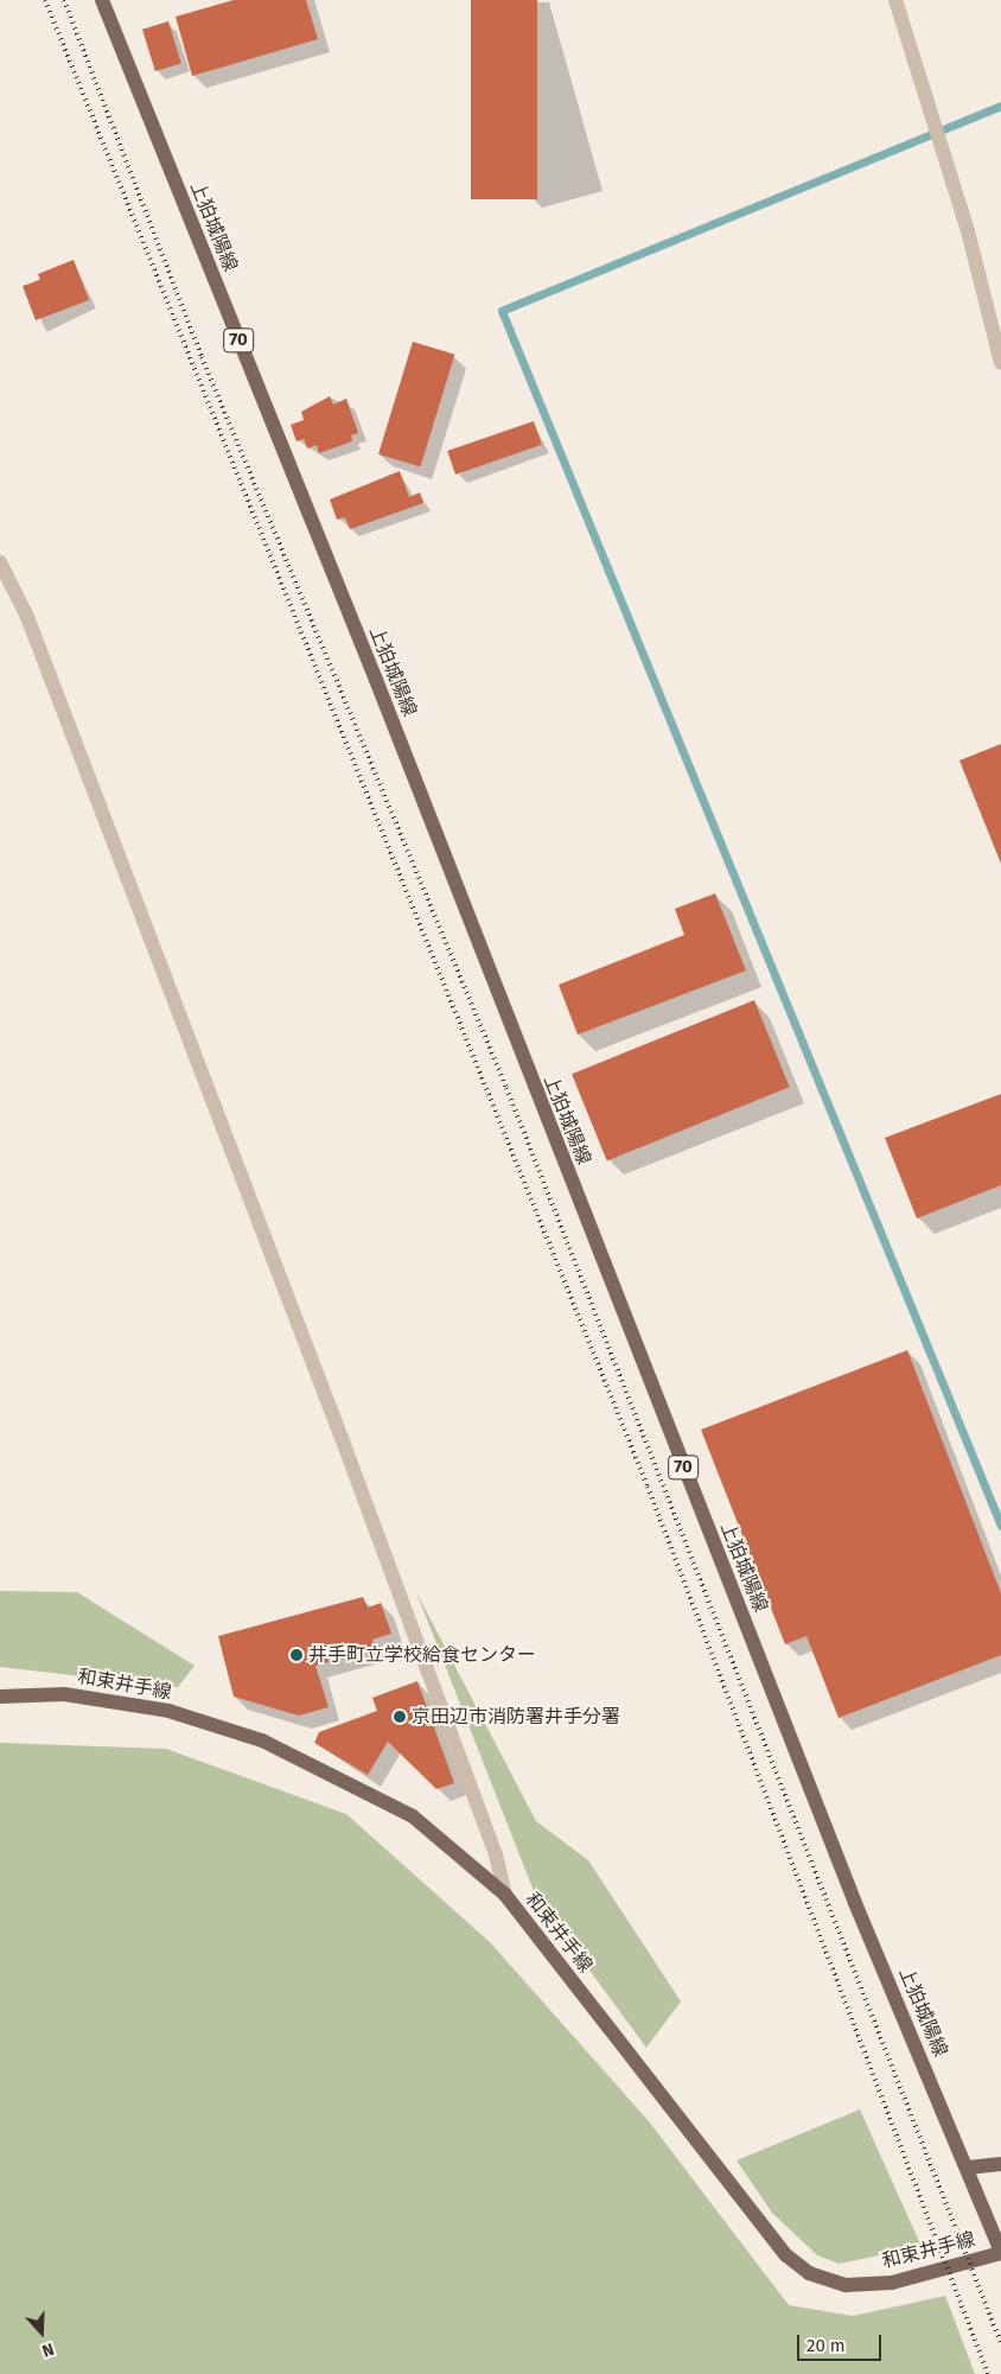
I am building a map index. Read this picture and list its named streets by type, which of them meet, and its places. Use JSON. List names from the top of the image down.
{
  "streets": {
    "main road": ["上狛城陽線", "70", "和束井手線"]
  },
  "crossings": [
    ["上狛城陽線", "和束井手線"]
  ],
  "places": ["井手町立学校給食センター", "京田辺市消防署井手分署"],
  "scale_bar": "20 m",
  "north": "bottom"
}
